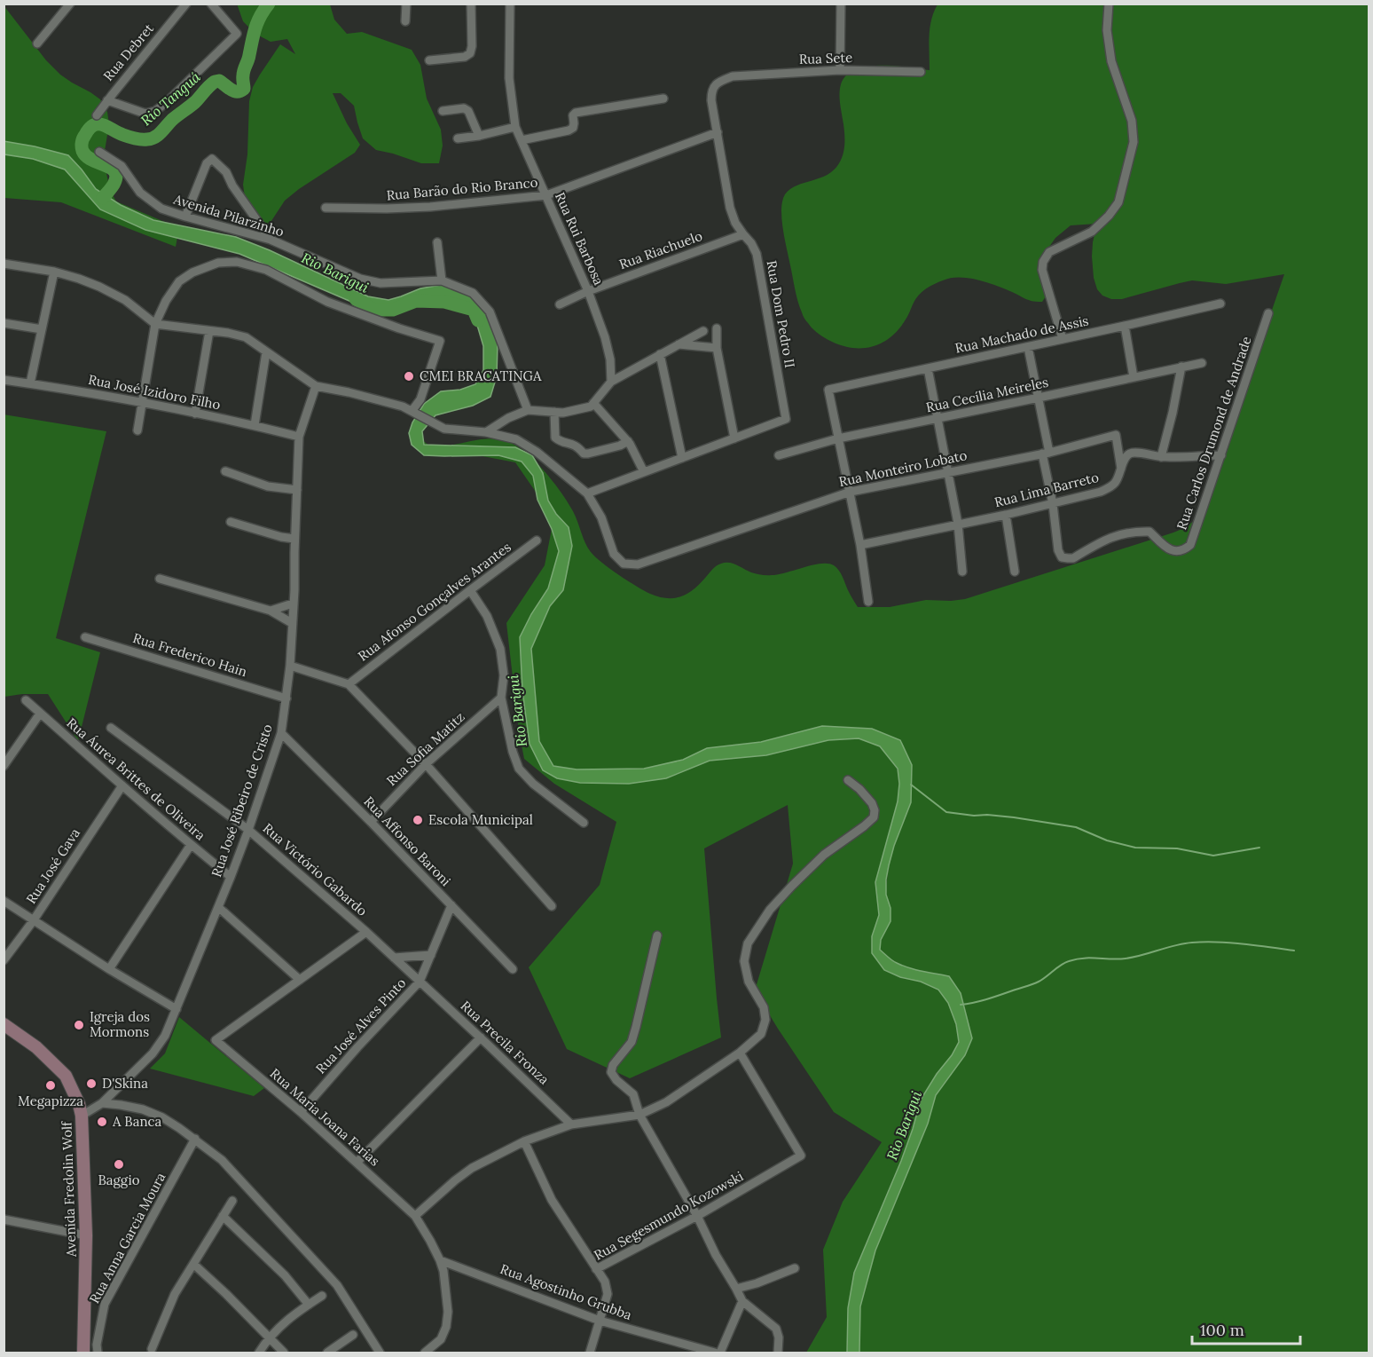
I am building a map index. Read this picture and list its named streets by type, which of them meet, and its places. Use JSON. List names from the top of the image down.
{
  "streets": {
    "main road": ["Avenida Fredolin Wolf"],
    "street": [
      "Rua Debret",
      "Rua Sete",
      "Rua Barão do Rio Branco",
      "Avenida Pilarzinho",
      "Rua Rui Barbosa",
      "Rua Riachuelo",
      "Rua Dom Pedro II",
      "Rua Machado de Assis",
      "Rua José Izidoro Filho",
      "Rua Cecília Meireles",
      "Rua Carlos Drumond de Andrade",
      "Rua Monteiro Lobato",
      "Rua Lima Barreto",
      "Rua Afonso Gonçalves Arantes",
      "Rua Frederico Hain",
      "Rua Sofia Matitz",
      "Rua Áurea Brittes de Oliveira",
      "Rua José Ribeiro de Cristo",
      "Rua Affonso Baroni",
      "Rua José Gava",
      "Rua Victório Gabardo",
      "Rua José Alves Pinto",
      "Rua Precila Fronza",
      "Rua Maria Joana Farias",
      "Rua Segesmundo Kozowski",
      "Rua Anna Garcia Moura",
      "Rua Agostinho Grubba"
    ]
  },
  "crossings": [
    ["Rua Sete", "Rua Dom Pedro II"],
    ["Rua Barão do Rio Branco", "Rua Rui Barbosa"],
    ["Rua Barão do Rio Branco", "Rua Dom Pedro II"],
    ["Rua Rui Barbosa", "Rua Riachuelo"],
    ["Rua Riachuelo", "Rua Dom Pedro II"],
    ["Rua Machado de Assis", "Rua Cecília Meireles"],
    ["Rua José Izidoro Filho", "Rua José Ribeiro de Cristo"],
    ["Rua Carlos Drumond de Andrade", "Rua Lima Barreto"],
    ["Rua Monteiro Lobato", "Rua Lima Barreto"],
    ["Rua Frederico Hain", "Rua José Ribeiro de Cristo"],
    ["Rua Sofia Matitz", "Rua Affonso Baroni"],
    ["Rua Áurea Brittes de Oliveira", "Rua José Ribeiro de Cristo"],
    ["Rua Áurea Brittes de Oliveira", "Rua José Gava"],
    ["Rua José Ribeiro de Cristo", "Rua Affonso Baroni"],
    ["Rua José Ribeiro de Cristo", "Rua Victório Gabardo"],
    ["Rua José Ribeiro de Cristo", "Avenida Fredolin Wolf"],
    ["Rua Affonso Baroni", "Rua José Alves Pinto"],
    ["Rua Victório Gabardo", "Rua José Alves Pinto"],
    ["Rua Victório Gabardo", "Rua Precila Fronza"],
    ["Rua José Alves Pinto", "Rua Precila Fronza"],
    ["Rua José Alves Pinto", "Rua Maria Joana Farias"],
    ["Rua Maria Joana Farias", "Rua Agostinho Grubba"],
    ["Rua Segesmundo Kozowski", "Rua Agostinho Grubba"]
  ],
  "water": ["Rio Tanguá", "Rio Barigui"],
  "places": [
    "CMEI BRACATINGA",
    "Escola Municipal",
    "Igreja dos Mormons",
    "D'Skina",
    "Megapizza",
    "A Banca",
    "Baggio"
  ],
  "scale_bar": "100 m"
}
